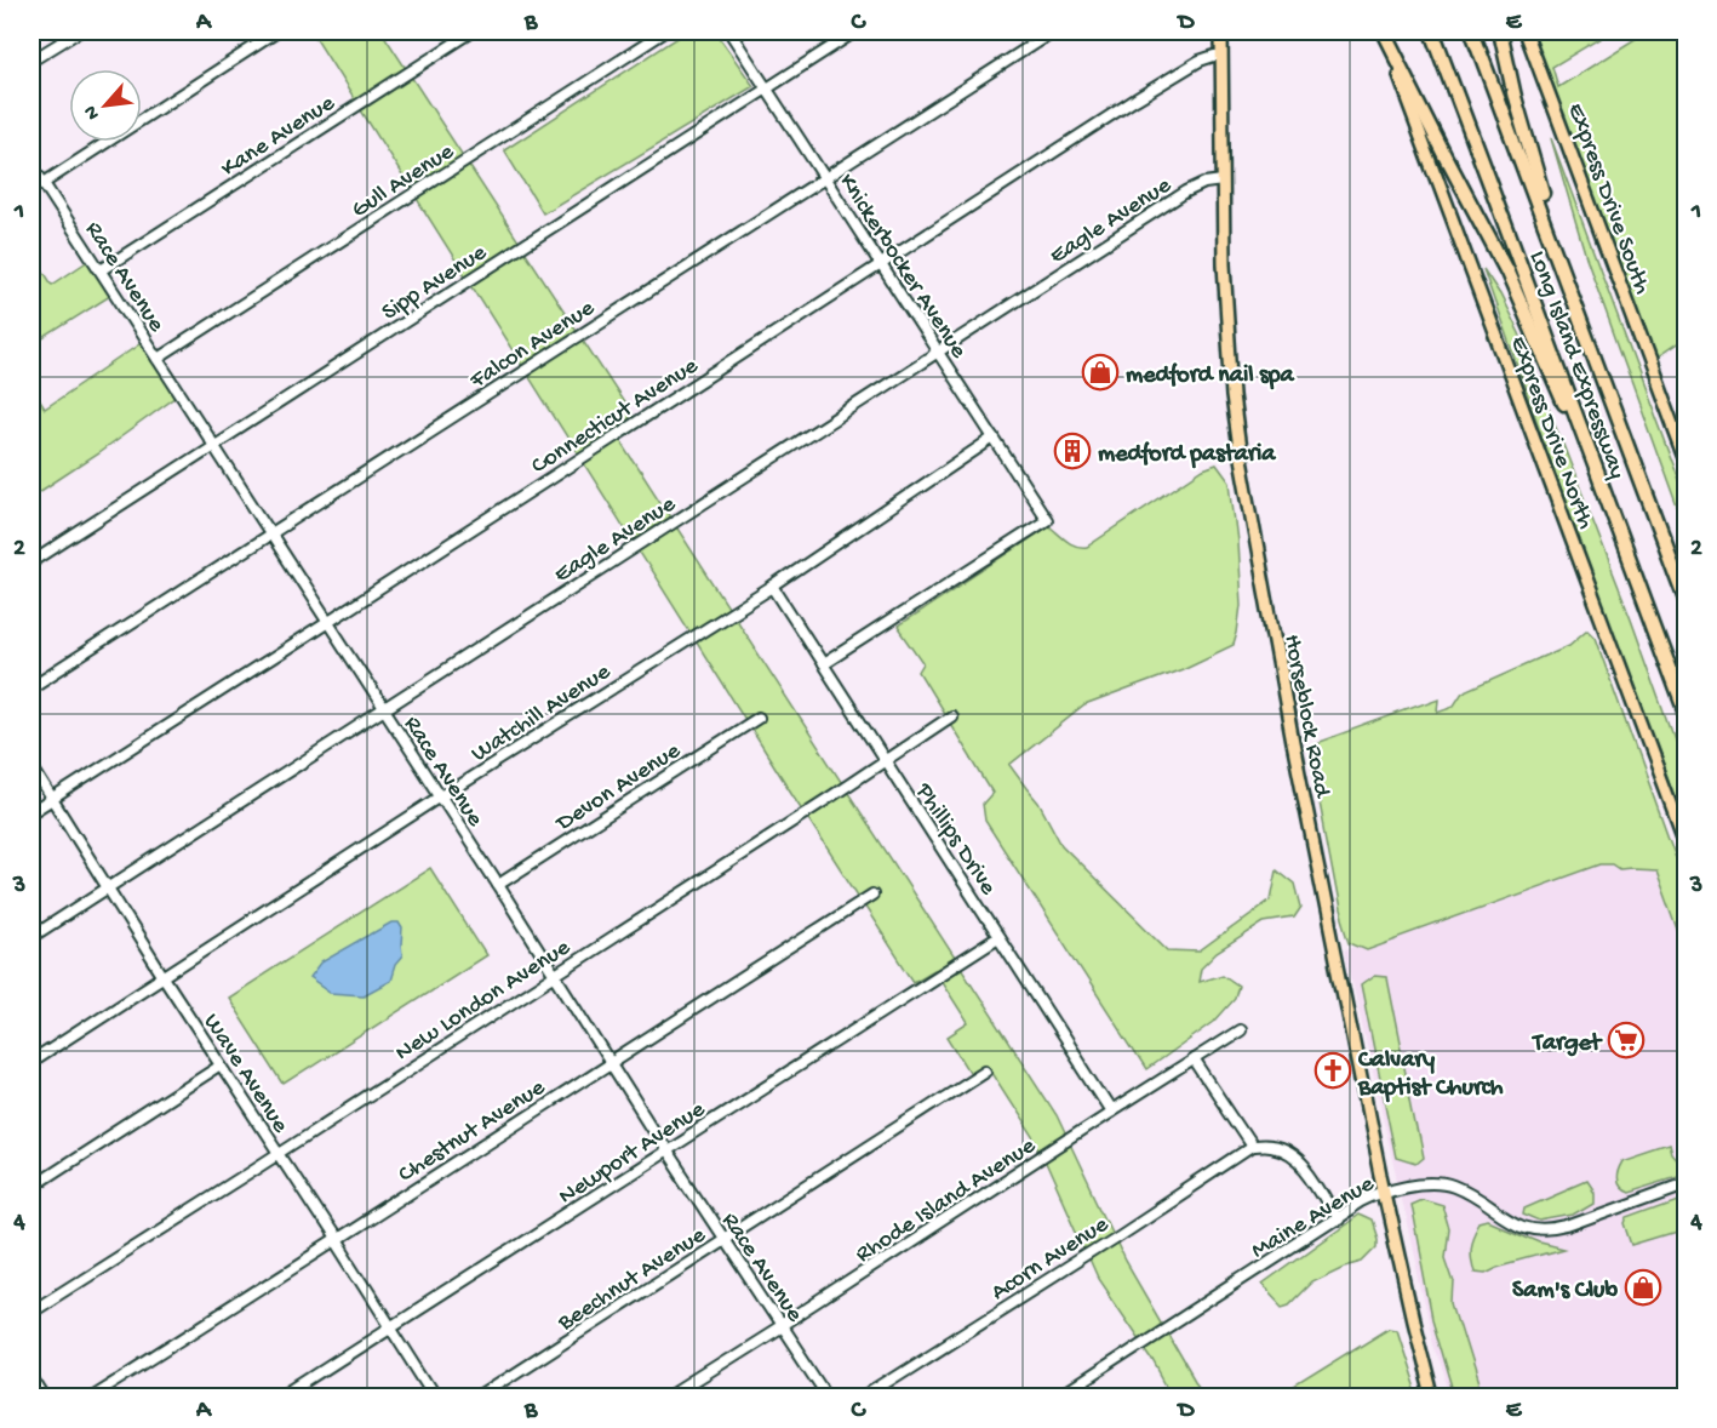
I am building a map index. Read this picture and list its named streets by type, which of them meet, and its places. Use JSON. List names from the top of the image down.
{
  "streets": {
    "highway": ["Long Island Expressway"],
    "main road": ["Express Drive South", "Express Drive North", "Horseblock Road"],
    "street": [
      "Kane Avenue",
      "Gull Avenue",
      "Eagle Avenue",
      "Knickerbocker Avenue",
      "Race Avenue",
      "Sipp Avenue",
      "Falcon Avenue",
      "Connecticut Avenue",
      "Watchill Avenue",
      "Devon Avenue",
      "Phillips Drive",
      "New London Avenue",
      "Wave Avenue",
      "Chestnut Avenue",
      "Newport Avenue",
      "Rhode Island Avenue",
      "Maine Avenue",
      "Acorn Avenue",
      "Beechnut Avenue"
    ]
  },
  "crossings": [
    ["Kane Avenue", "Race Avenue"],
    ["Gull Avenue", "Race Avenue"],
    ["Eagle Avenue", "Knickerbocker Avenue"],
    ["Eagle Avenue", "Race Avenue"],
    ["Eagle Avenue", "Horseblock Road"],
    ["Eagle Avenue", "Wave Avenue"],
    ["Knickerbocker Avenue", "Sipp Avenue"],
    ["Knickerbocker Avenue", "Falcon Avenue"],
    ["Knickerbocker Avenue", "Connecticut Avenue"],
    ["Knickerbocker Avenue", "Watchill Avenue"],
    ["Knickerbocker Avenue", "Phillips Drive"],
    ["Race Avenue", "Sipp Avenue"],
    ["Race Avenue", "Falcon Avenue"],
    ["Race Avenue", "Connecticut Avenue"],
    ["Race Avenue", "Watchill Avenue"],
    ["Race Avenue", "Devon Avenue"],
    ["Race Avenue", "New London Avenue"],
    ["Race Avenue", "Chestnut Avenue"],
    ["Race Avenue", "Newport Avenue"],
    ["Race Avenue", "Rhode Island Avenue"],
    ["Race Avenue", "Beechnut Avenue"],
    ["Connecticut Avenue", "Horseblock Road"],
    ["Connecticut Avenue", "Wave Avenue"],
    ["Watchill Avenue", "Phillips Drive"],
    ["Watchill Avenue", "Wave Avenue"],
    ["Horseblock Road", "Maine Avenue"],
    ["Phillips Drive", "New London Avenue"],
    ["Phillips Drive", "Newport Avenue"],
    ["Phillips Drive", "Rhode Island Avenue"],
    ["New London Avenue", "Wave Avenue"],
    ["Wave Avenue", "Chestnut Avenue"],
    ["Wave Avenue", "Newport Avenue"]
  ],
  "places": {
    "shop": ["medford nail spa", "Sam's Club"],
    "building": ["medford pastaria"],
    "supermarket": ["Target"],
    "church": ["Calvary Baptist Church"]
  },
  "north": "bottom left",
  "grid": {
    "columns": [
      "A",
      "B",
      "C",
      "D",
      "E"
    ],
    "rows": [
      "1",
      "2",
      "3",
      "4"
    ]
  }
}
